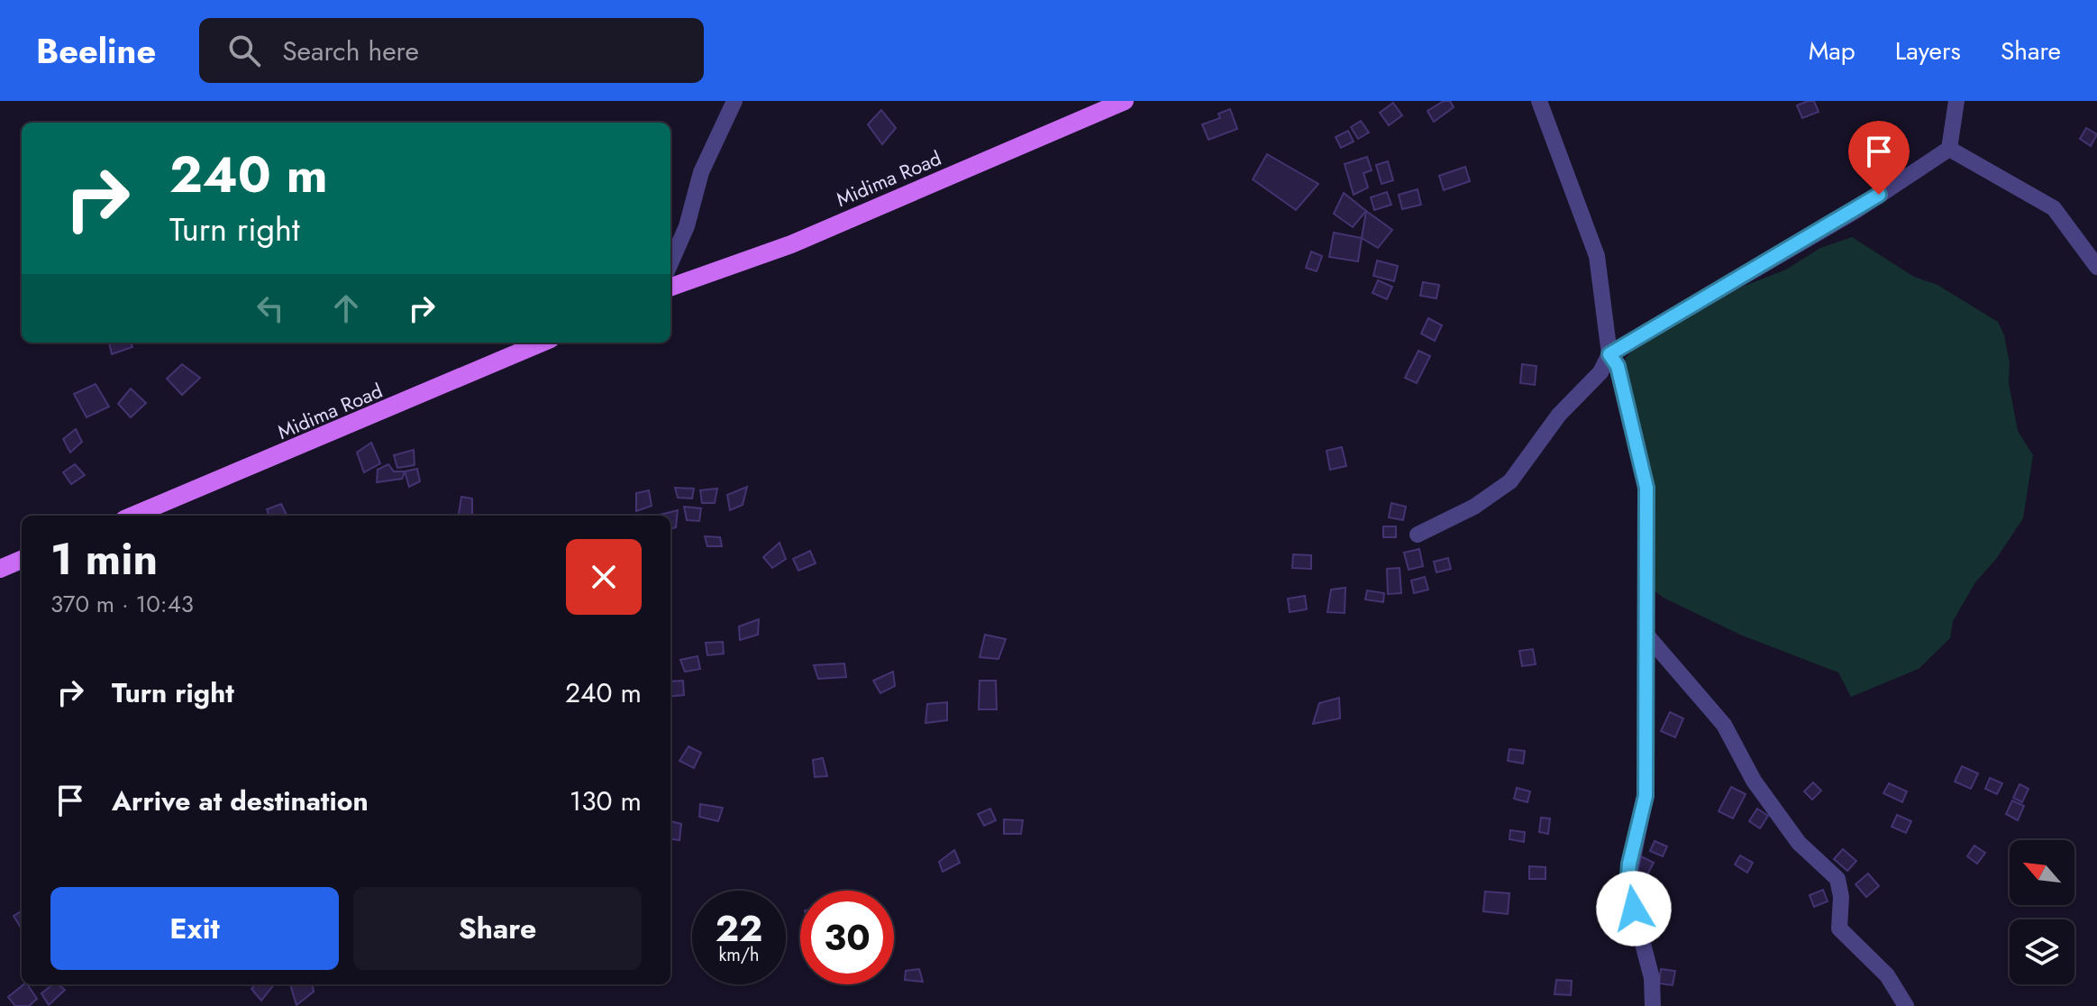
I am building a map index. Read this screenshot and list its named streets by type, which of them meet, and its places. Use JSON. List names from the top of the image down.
{
  "streets": {
    "main road": ["Midima Road"]
  },
  "north": "top left",
  "page": {
    "header": "Beeline",
    "search": "Search here",
    "nav": ["Map", "Layers", "Share"],
    "turn": ["240 m", "Turn right"],
    "heading": ["1 min", "370 m · 10:43"],
    "list": [
      {
        "name": "Turn right",
        "value": "240 m"
      },
      {
        "name": "Arrive at destination",
        "value": "130 m"
      }
    ],
    "buttons": ["Exit", "Share"],
    "speed": "22 km/h",
    "limit": "30"
  }
}
